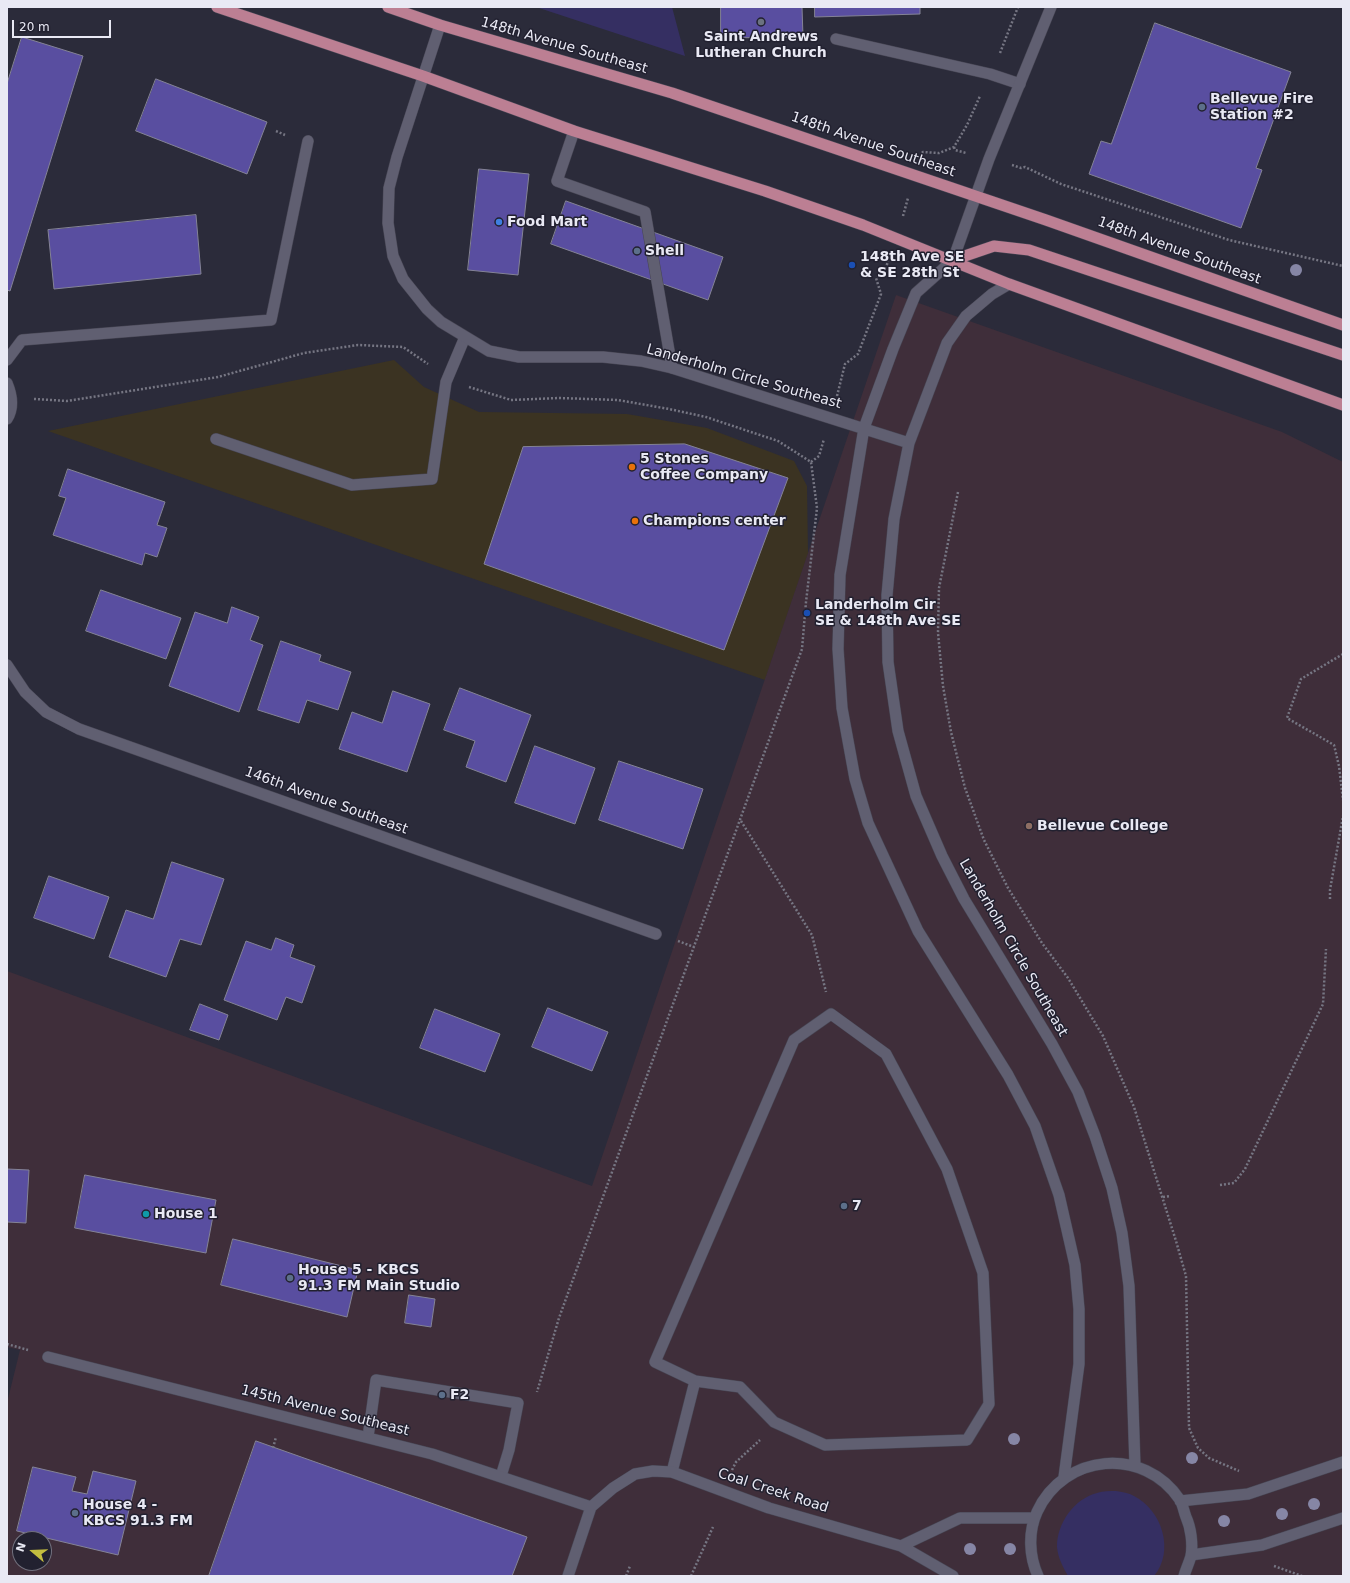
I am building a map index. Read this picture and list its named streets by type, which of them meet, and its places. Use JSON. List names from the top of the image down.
{
  "streets": {
    "main road": ["148th Avenue Southeast"],
    "street": [
      "Landerholm Circle Southeast",
      "146th Avenue Southeast",
      "145th Avenue Southeast",
      "Coal Creek Road"
    ]
  },
  "crossings": [
    ["148th Avenue Southeast", "Landerholm Circle Southeast"],
    ["145th Avenue Southeast", "Coal Creek Road"]
  ],
  "places": [
    "Saint Andrews Lutheran Church",
    "Bellevue Fire Station #2",
    "Food Mart",
    "Shell",
    "148th Ave SE & SE 28th St",
    "5 Stones Coffee Company",
    "Champions center",
    "Landerholm Cir SE & 148th Ave SE",
    "Bellevue College",
    "7",
    "House 1",
    "House 5 - KBCS 91.3 FM Main Studio",
    "F2",
    "House 4 - KBCS 91.3 FM"
  ],
  "scale_bar": "20 m",
  "north": "left"
}
